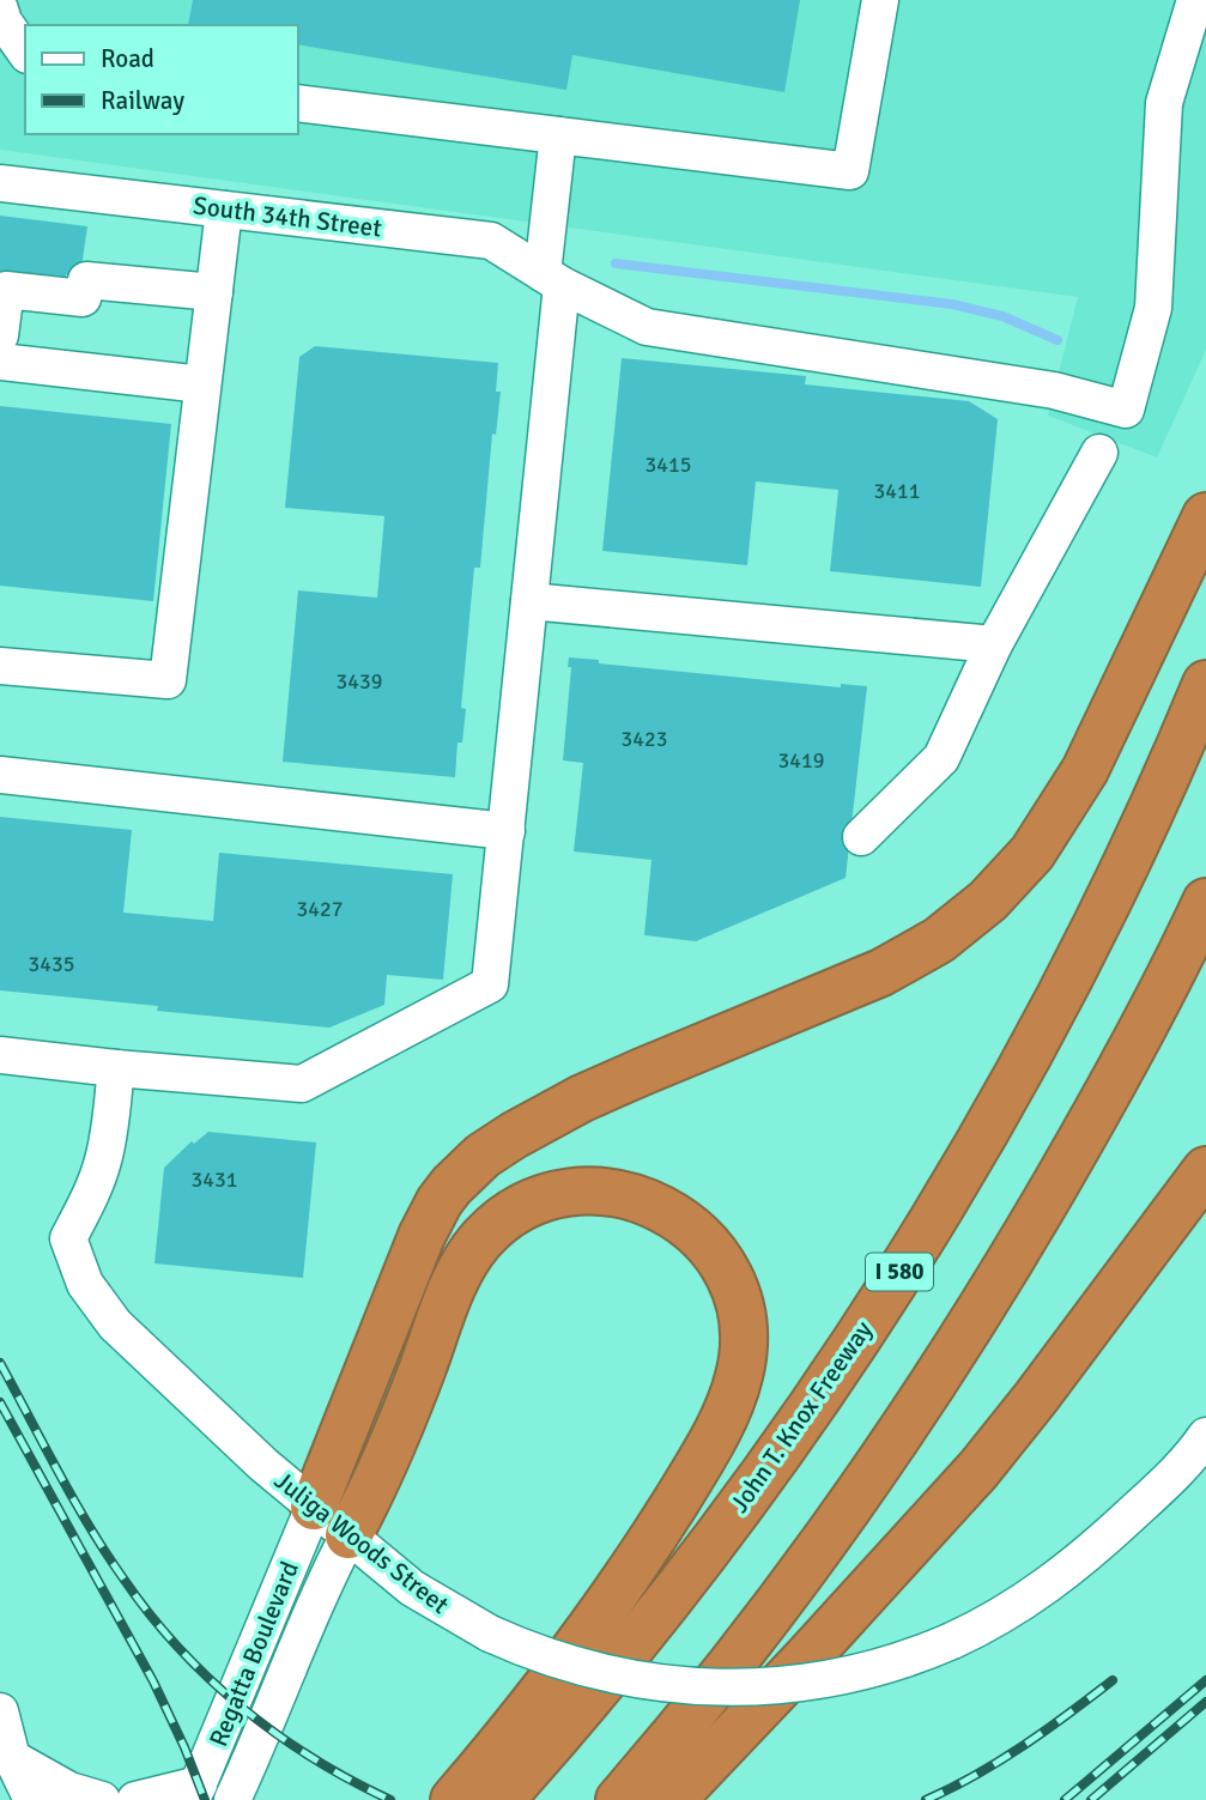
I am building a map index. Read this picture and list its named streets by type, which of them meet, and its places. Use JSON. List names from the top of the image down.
{
  "streets": {
    "highway": ["I 580", "John T. Knox Freeway"],
    "street": ["South 34th Street", "Juliga Woods Street", "Regatta Boulevard"]
  },
  "crossings": [
    ["Juliga Woods Street", "Regatta Boulevard"]
  ],
  "house_numbers": [
    "3415",
    "3411",
    "3439",
    "3423",
    "3419",
    "3427",
    "3435",
    "3431"
  ],
  "legend": ["Road", "Railway"]
}
